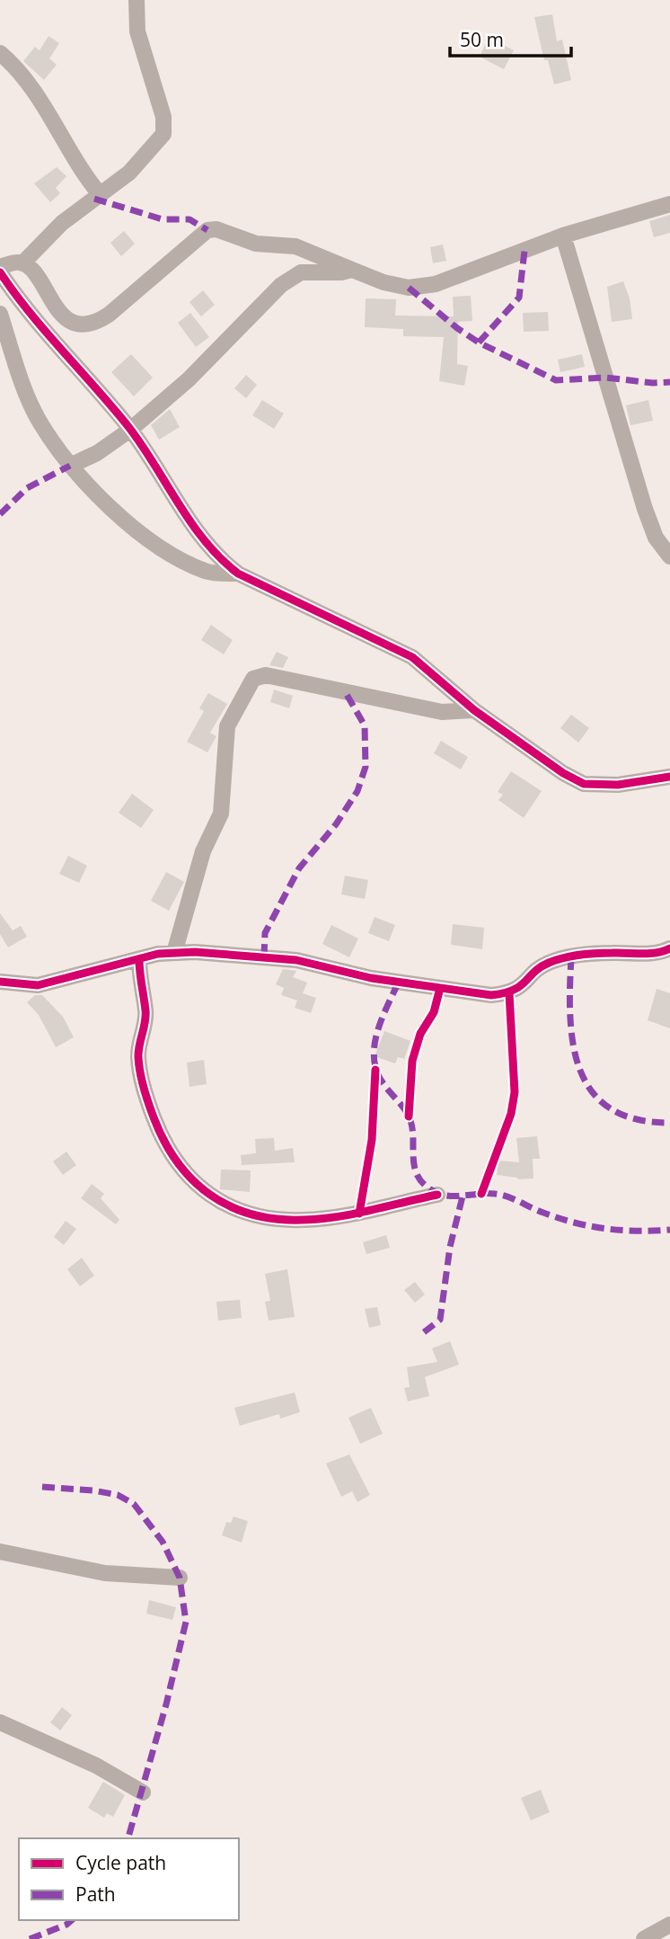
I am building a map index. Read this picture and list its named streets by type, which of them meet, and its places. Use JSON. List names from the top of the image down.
{
  "legend": ["Cycle path", "Path"],
  "scale_bar": "50 m"
}
